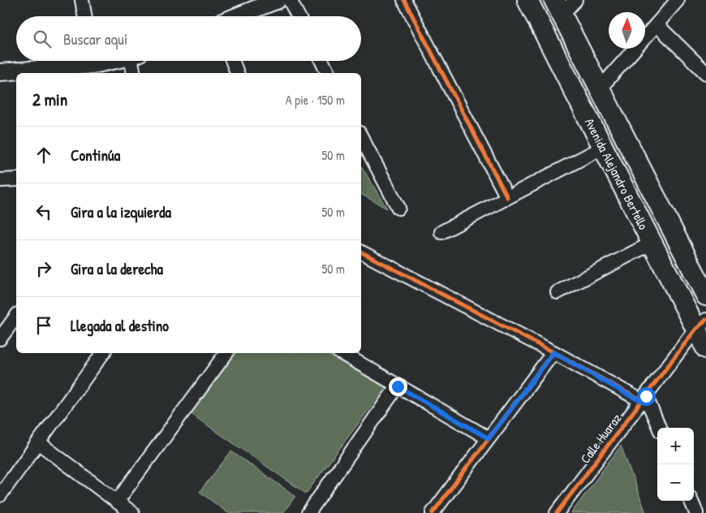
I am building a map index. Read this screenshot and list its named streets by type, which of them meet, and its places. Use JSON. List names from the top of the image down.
{
  "streets": {
    "main road": ["Avenida Alejandro Bertello"],
    "street": ["Calle Huaraz"]
  },
  "crossings": [
    ["Avenida Alejandro Bertello", "Calle Huaraz"]
  ],
  "north": "top",
  "page": {
    "search": "Buscar aquí",
    "heading": ["2 min", "A pie · 150 m"],
    "list": [
      ["Continúa", "50 m"],
      ["Gira a la izquierda", "50 m"],
      ["Gira a la derecha", "50 m"],
      "Llegada al destino"
    ],
    "map_buttons": ["+", "−"]
  }
}
